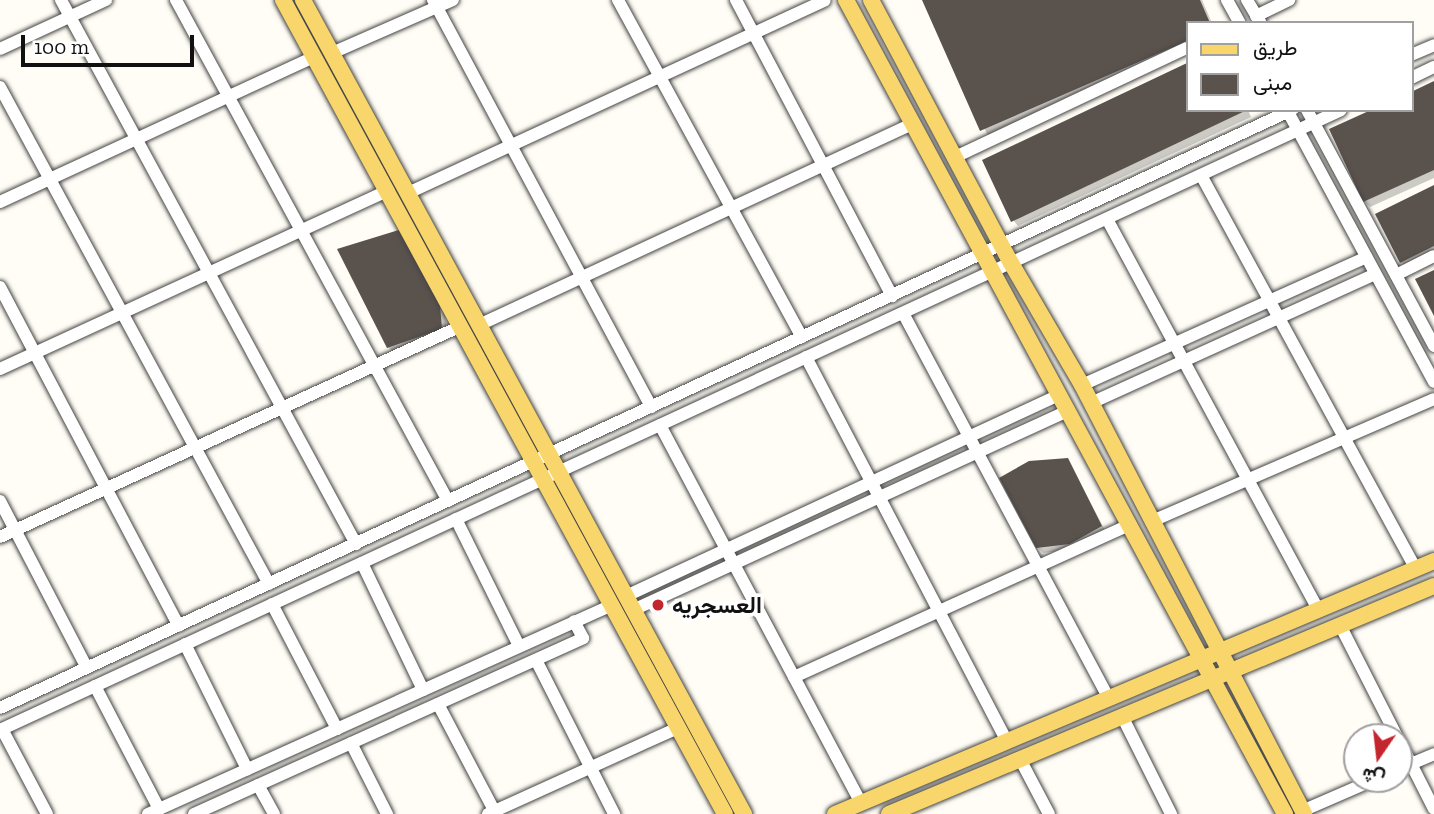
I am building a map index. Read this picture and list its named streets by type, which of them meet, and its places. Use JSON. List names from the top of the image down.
{
  "places": ["العسجريه"],
  "legend": ["طريق", "مبنى"],
  "scale_bar": "100 m",
  "north": "bottom"
}
